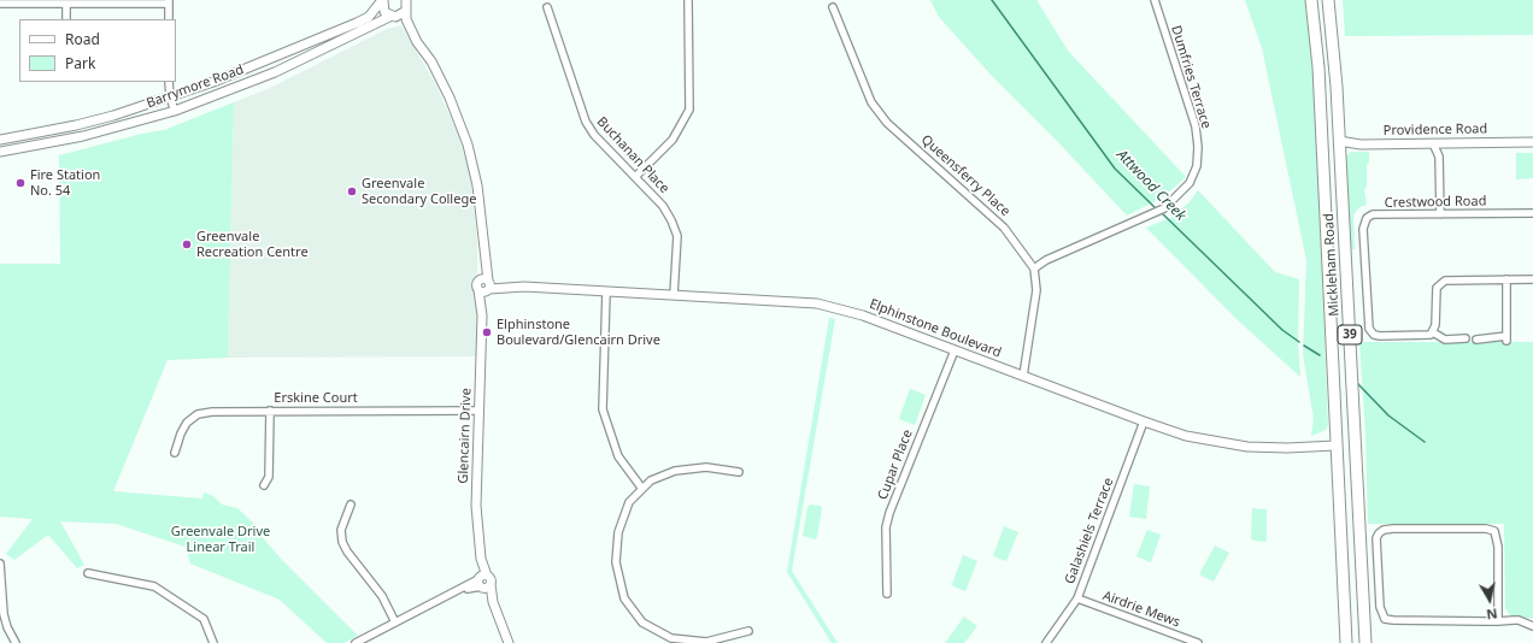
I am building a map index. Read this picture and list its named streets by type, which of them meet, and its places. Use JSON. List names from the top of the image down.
{
  "streets": {
    "main road": ["Mickleham Road", "39"],
    "street": [
      "Dumfries Terrace",
      "Barrymore Road",
      "Providence Road",
      "Buchanan Place",
      "Queensferry Place",
      "Crestwood Road",
      "Elphinstone Boulevard",
      "Erskine Court",
      "Glencairn Drive",
      "Cupar Place",
      "Galashiels Terrace",
      "Airdrie Mews"
    ]
  },
  "crossings": [
    ["Dumfries Terrace", "Queensferry Place"],
    ["Barrymore Road", "Glencairn Drive"],
    ["Providence Road", "Mickleham Road"],
    ["Buchanan Place", "Elphinstone Boulevard"],
    ["Mickleham Road", "Elphinstone Boulevard"],
    ["Elphinstone Boulevard", "Glencairn Drive"],
    ["Elphinstone Boulevard", "Cupar Place"],
    ["Elphinstone Boulevard", "Galashiels Terrace"],
    ["Erskine Court", "Glencairn Drive"],
    ["Galashiels Terrace", "Airdrie Mews"]
  ],
  "water": ["Attwood Creek"],
  "parks": ["Greenvale Drive Linear Trail"],
  "places": [
    "Fire Station No. 54",
    "Greenvale Secondary College",
    "Greenvale Recreation Centre",
    "Elphinstone Boulevard/Glencairn Drive"
  ],
  "legend": ["Road", "Park"],
  "north": "bottom"
}
